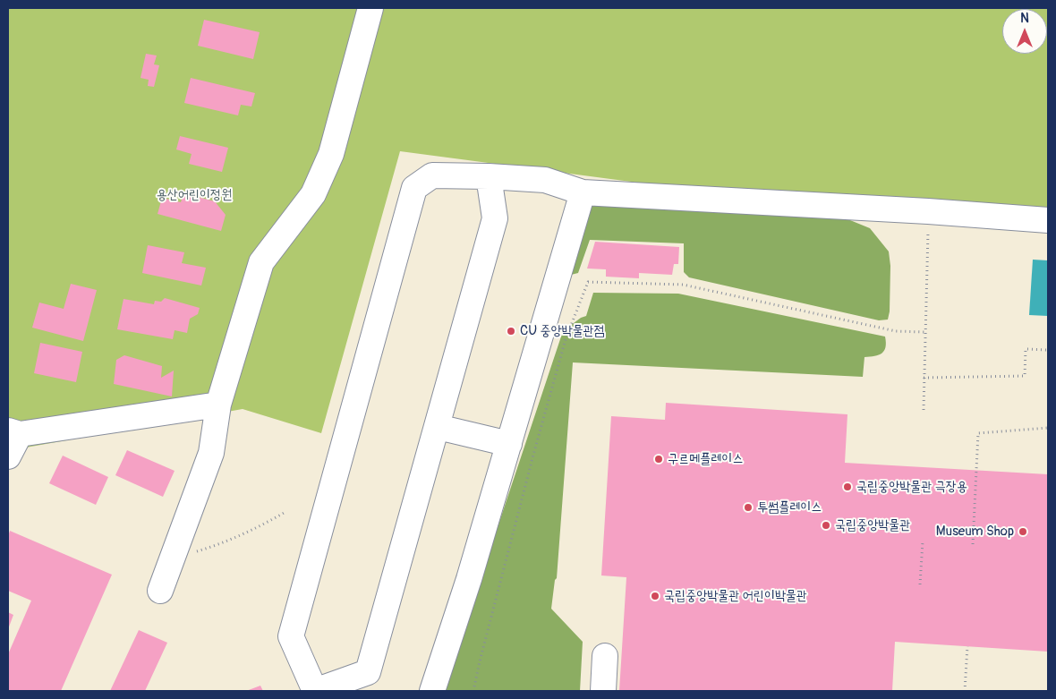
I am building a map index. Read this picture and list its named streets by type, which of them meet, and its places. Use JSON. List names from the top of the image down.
{
  "parks": ["용산어린이정원"],
  "places": [
    "CU 중앙박물관점",
    "구르메플레이스",
    "국립중앙박물관 극장용",
    "투썸플레이스",
    "국립중앙박물관",
    "Museum Shop",
    "국립중앙박물관 어린이박물관"
  ],
  "north": "top"
}
